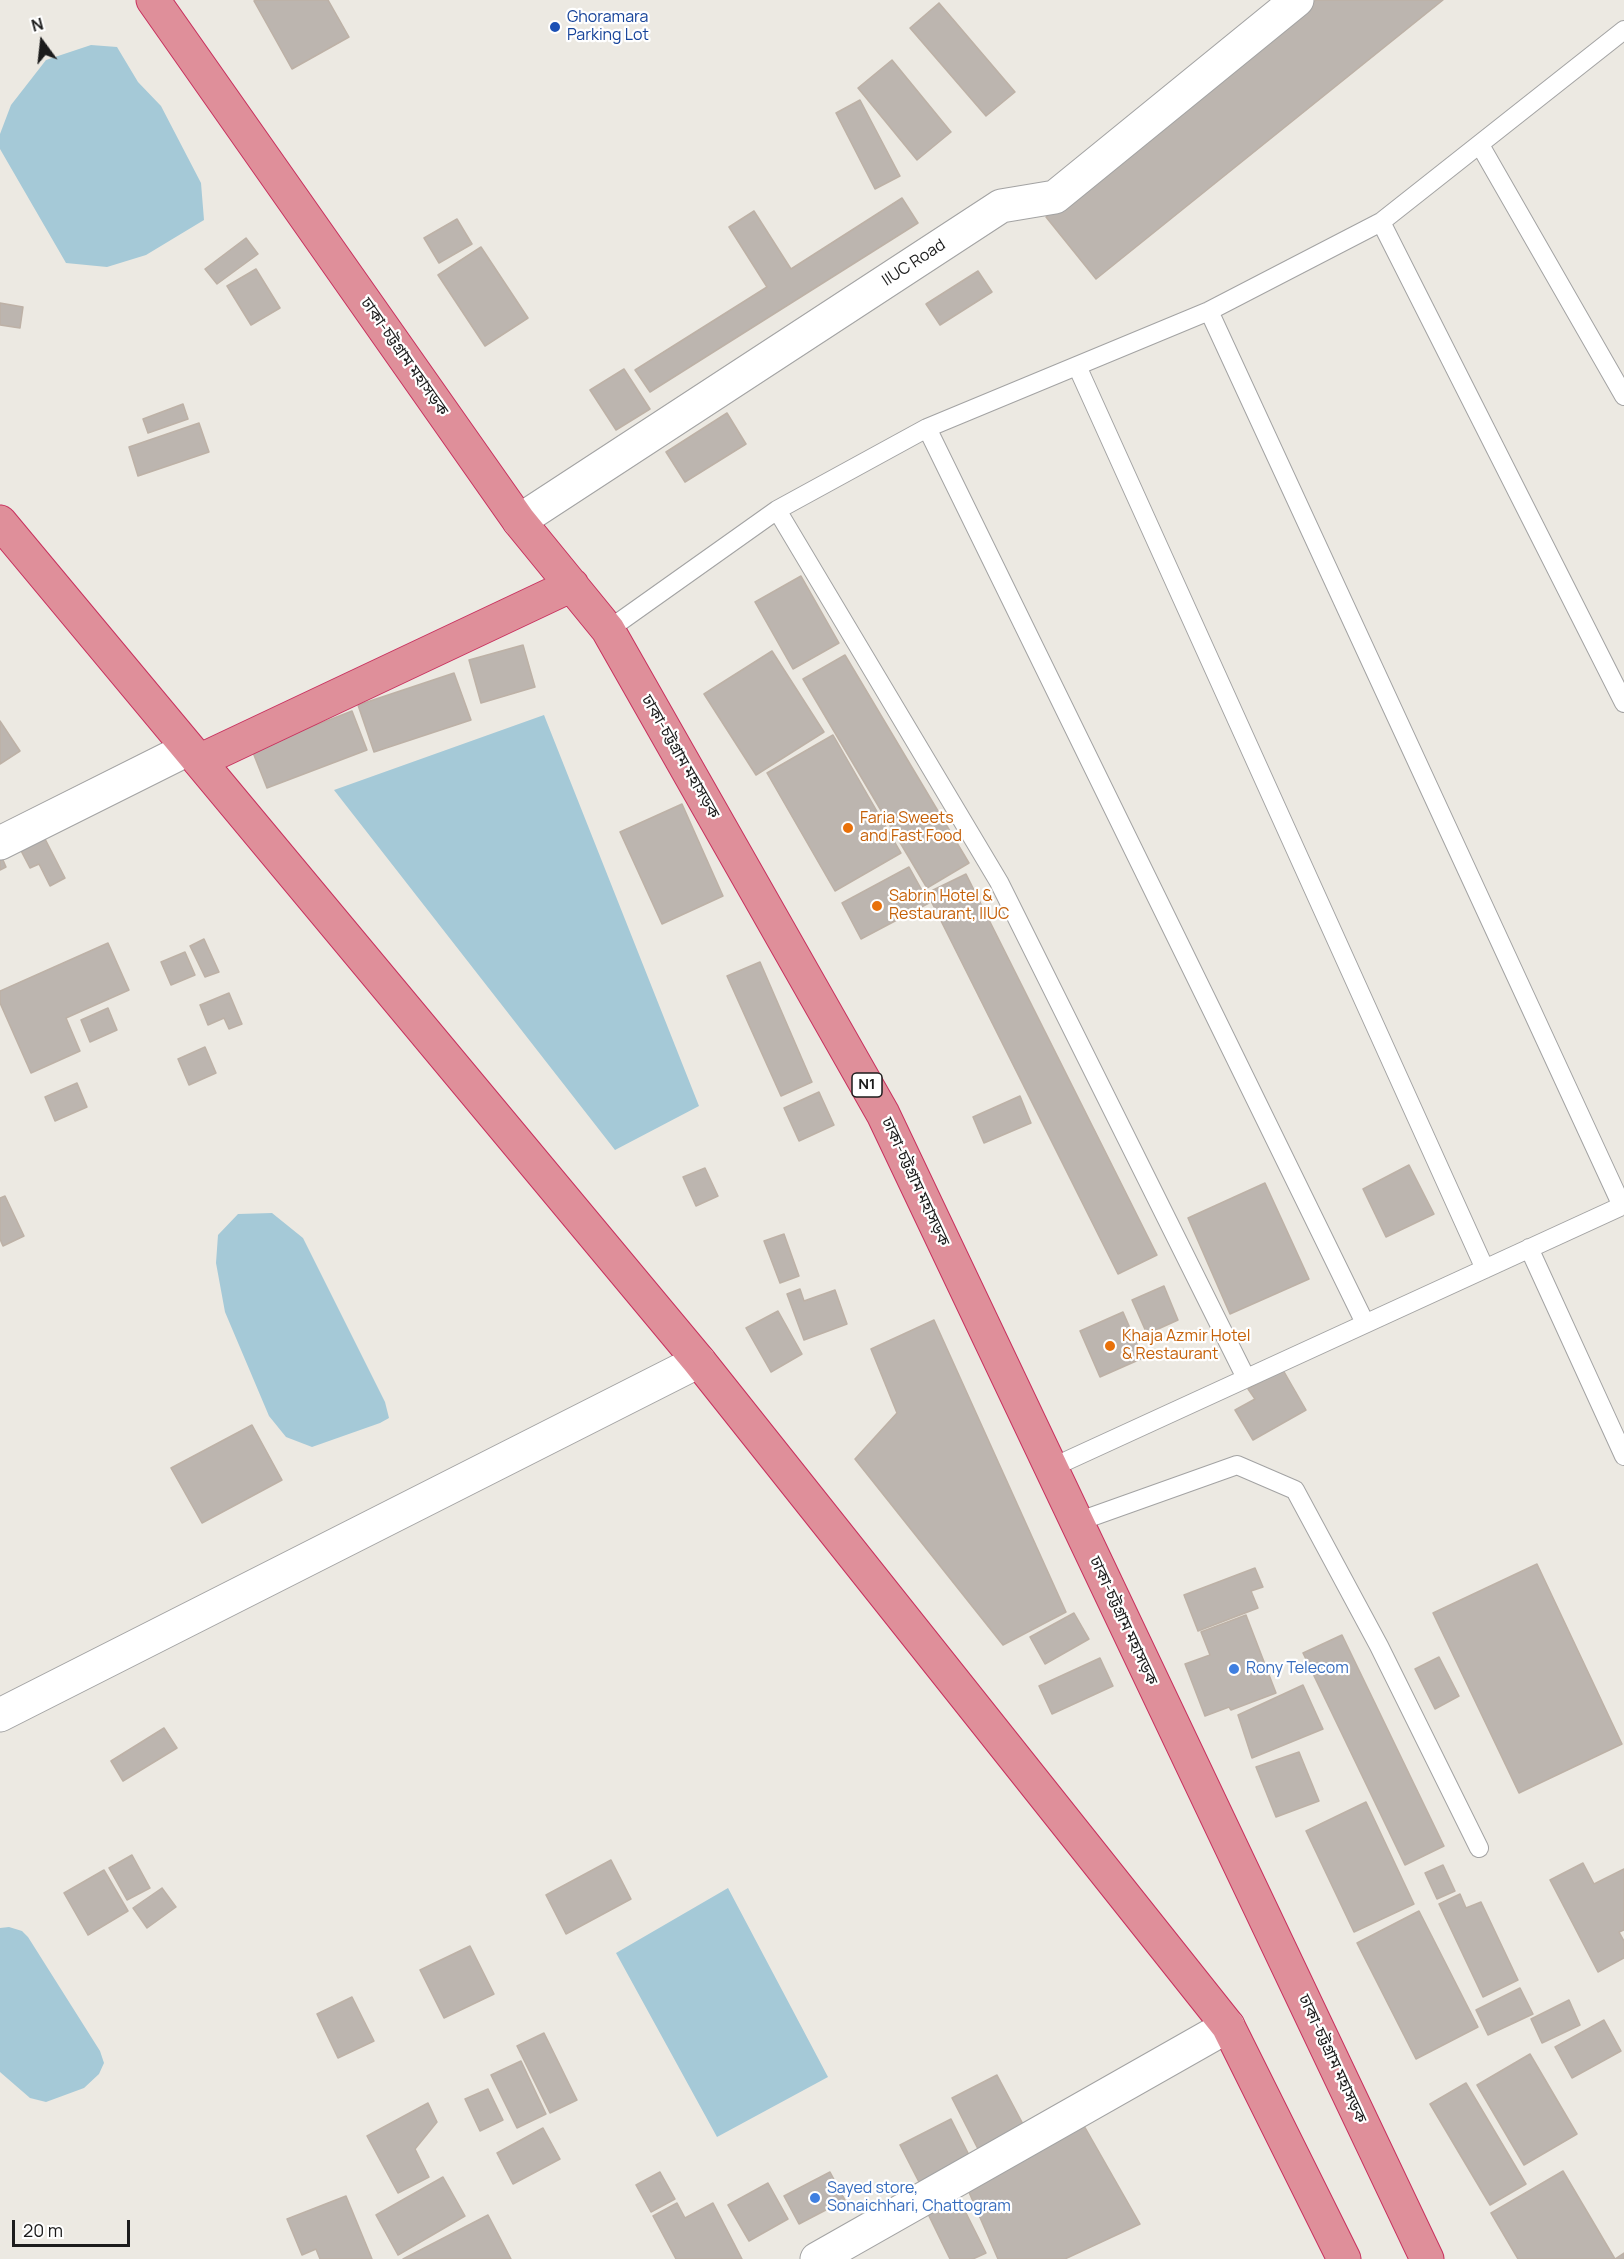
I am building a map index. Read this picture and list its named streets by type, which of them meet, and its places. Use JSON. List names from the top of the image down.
{
  "streets": {
    "highway": ["ঢাকা-চট্টগ্রাম মহাসড়ক", "N1"],
    "street": ["IIUC Road"]
  },
  "crossings": [
    ["IIUC Road", "ঢাকা-চট্টগ্রাম মহাসড়ক"]
  ],
  "places": [
    "Ghoramara Parking Lot",
    "Faria Sweets and Fast Food",
    "Sabrin Hotel & Restaurant, IIUC",
    "Khaja Azmir Hotel & Restaurant",
    "Rony Telecom",
    "Sayed store, Sonaichhari, Chattogram"
  ],
  "scale_bar": "20 m",
  "north": "top"
}
